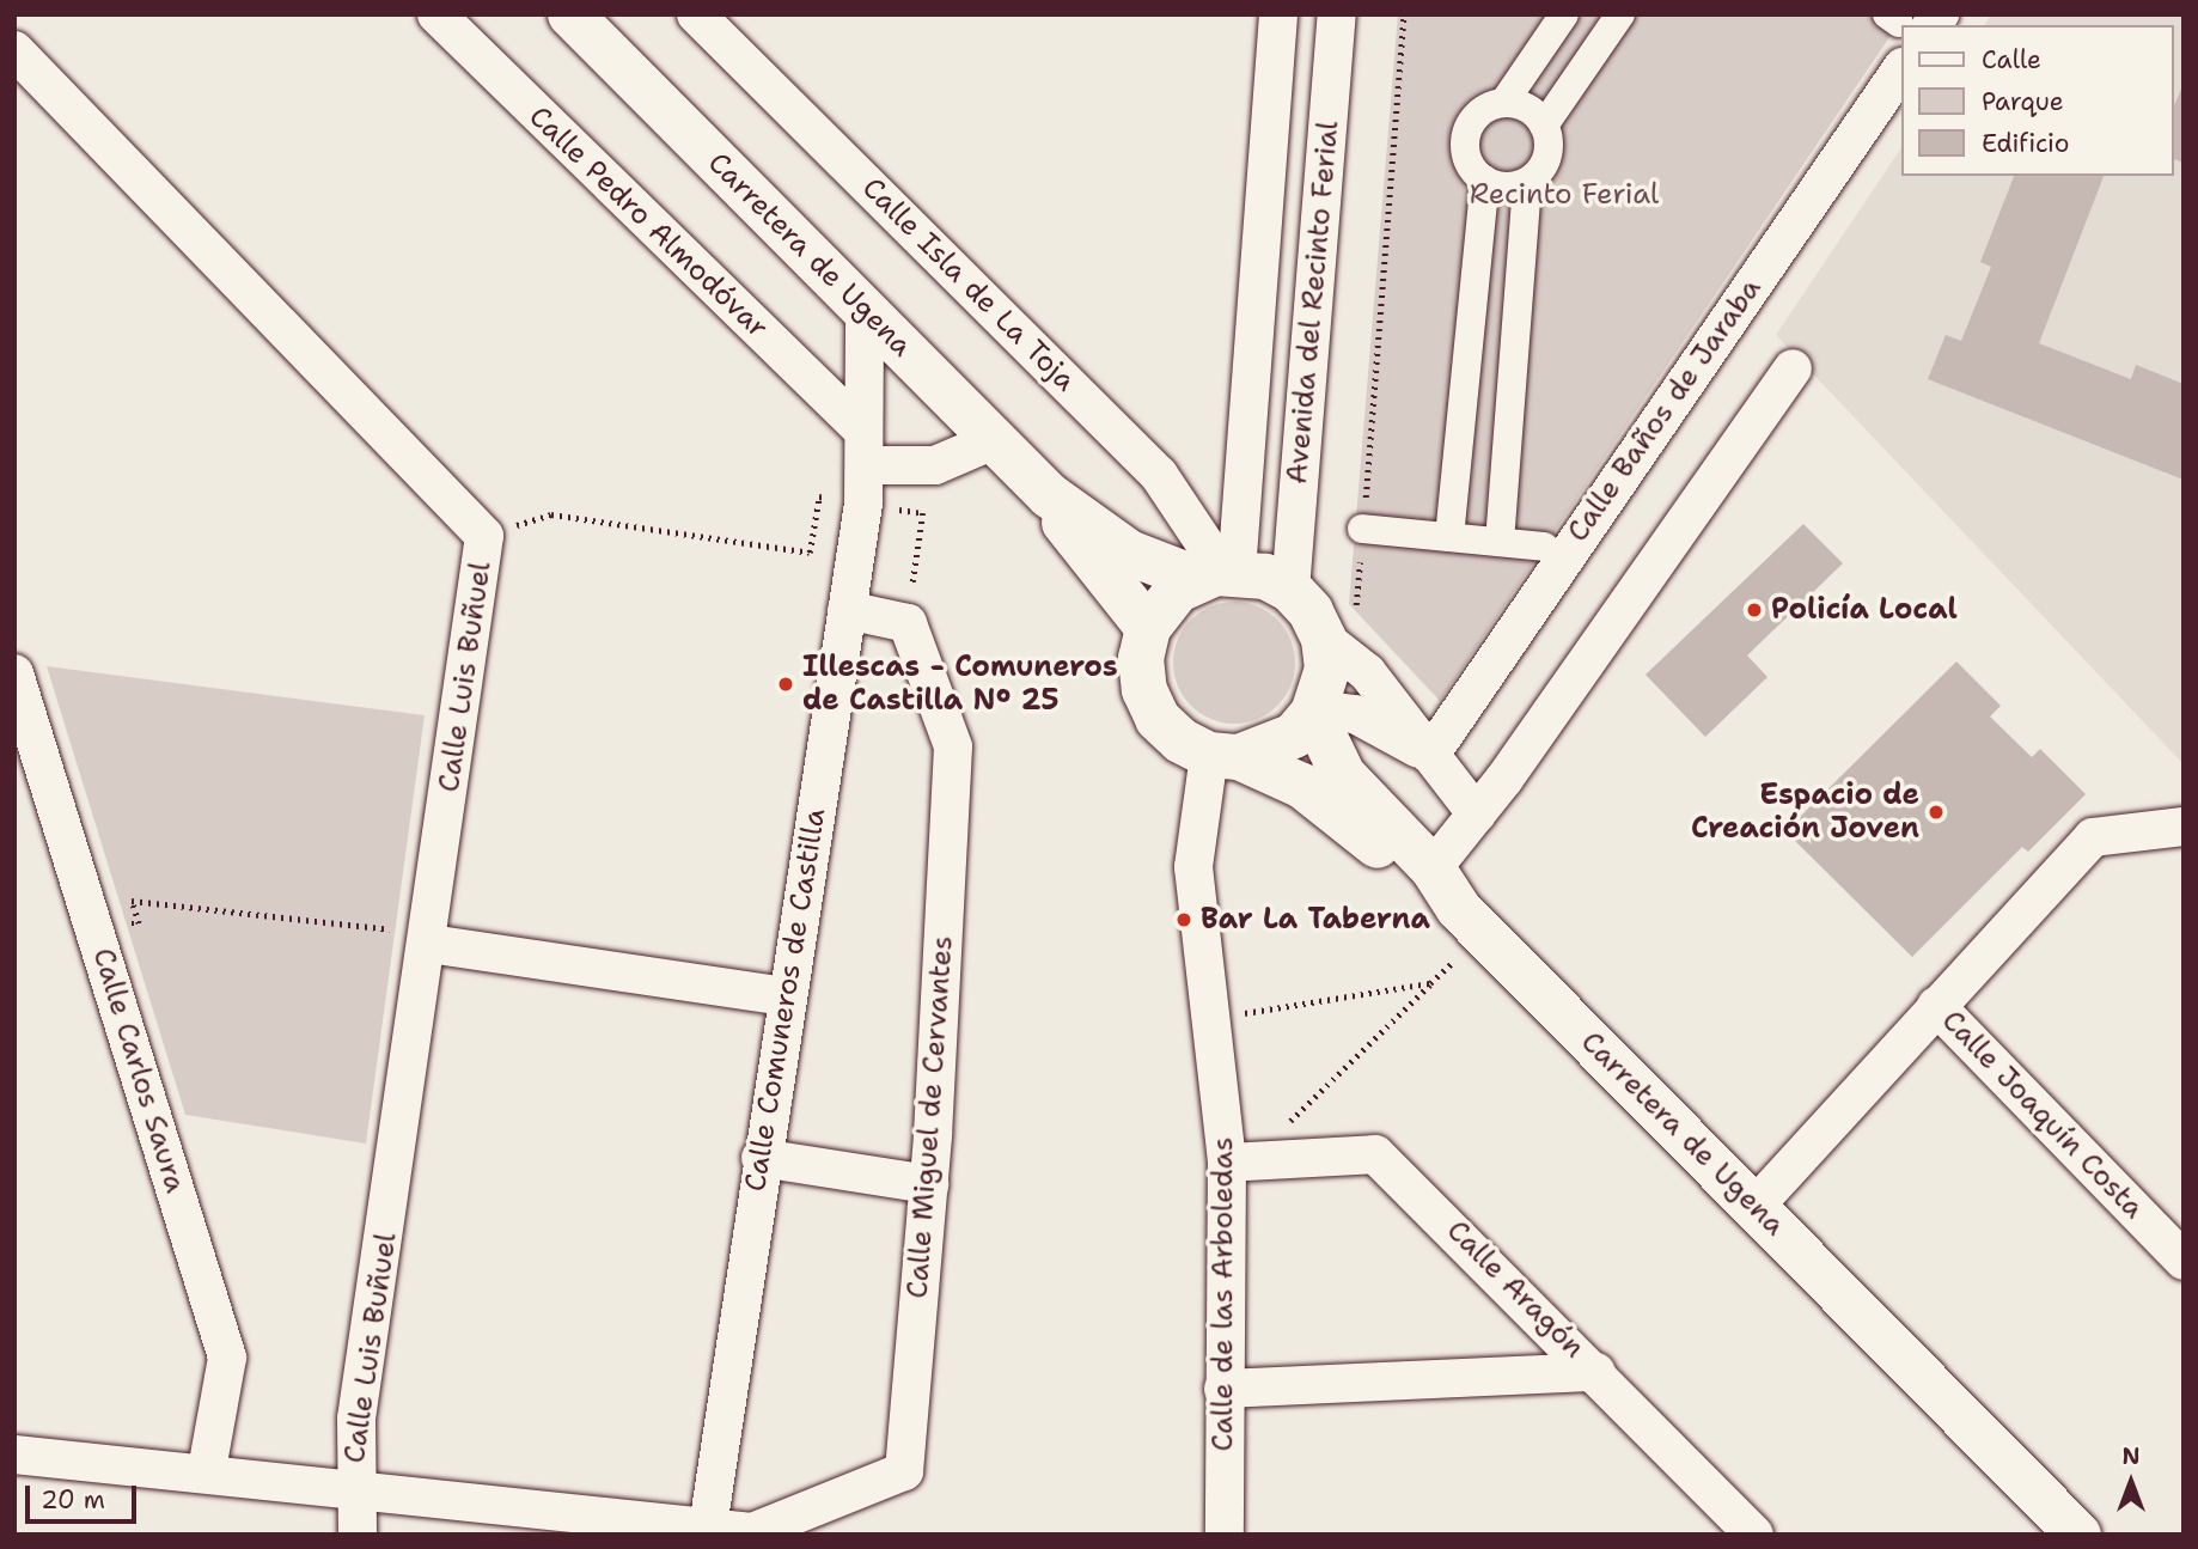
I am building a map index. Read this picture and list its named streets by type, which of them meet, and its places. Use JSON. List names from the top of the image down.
{
  "streets": {
    "main road": ["Carretera de Ugena"],
    "street": [
      "Calle Pedro Almodóvar",
      "Calle Isla de La Toja",
      "Avenida del Recinto Ferial",
      "Calle Baños de Jaraba",
      "Calle Luis Buñuel",
      "Calle Comuneros de Castilla",
      "Calle Carlos Saura",
      "Calle Joaquín Costa",
      "Calle Miguel de Cervantes",
      "Calle Aragón",
      "Calle de las Arboledas"
    ]
  },
  "crossings": [
    ["Calle Pedro Almodóvar", "Calle Comuneros de Castilla"],
    ["Carretera de Ugena", "Calle Isla de La Toja"],
    ["Carretera de Ugena", "Avenida del Recinto Ferial"],
    ["Carretera de Ugena", "Calle Comuneros de Castilla"],
    ["Carretera de Ugena", "Calle de las Arboledas"],
    ["Calle Isla de La Toja", "Avenida del Recinto Ferial"],
    ["Calle Isla de La Toja", "Calle de las Arboledas"],
    ["Avenida del Recinto Ferial", "Calle de las Arboledas"],
    ["Calle Comuneros de Castilla", "Calle Miguel de Cervantes"],
    ["Calle Aragón", "Calle de las Arboledas"]
  ],
  "parks": ["Recinto Ferial"],
  "places": [
    "Policía Local",
    "Illescas - Comuneros de Castilla Nº 25",
    "Espacio de Creación Joven",
    "Bar La Taberna"
  ],
  "legend": ["Calle", "Parque", "Edificio"],
  "scale_bar": "20 m",
  "north": "top"
}
